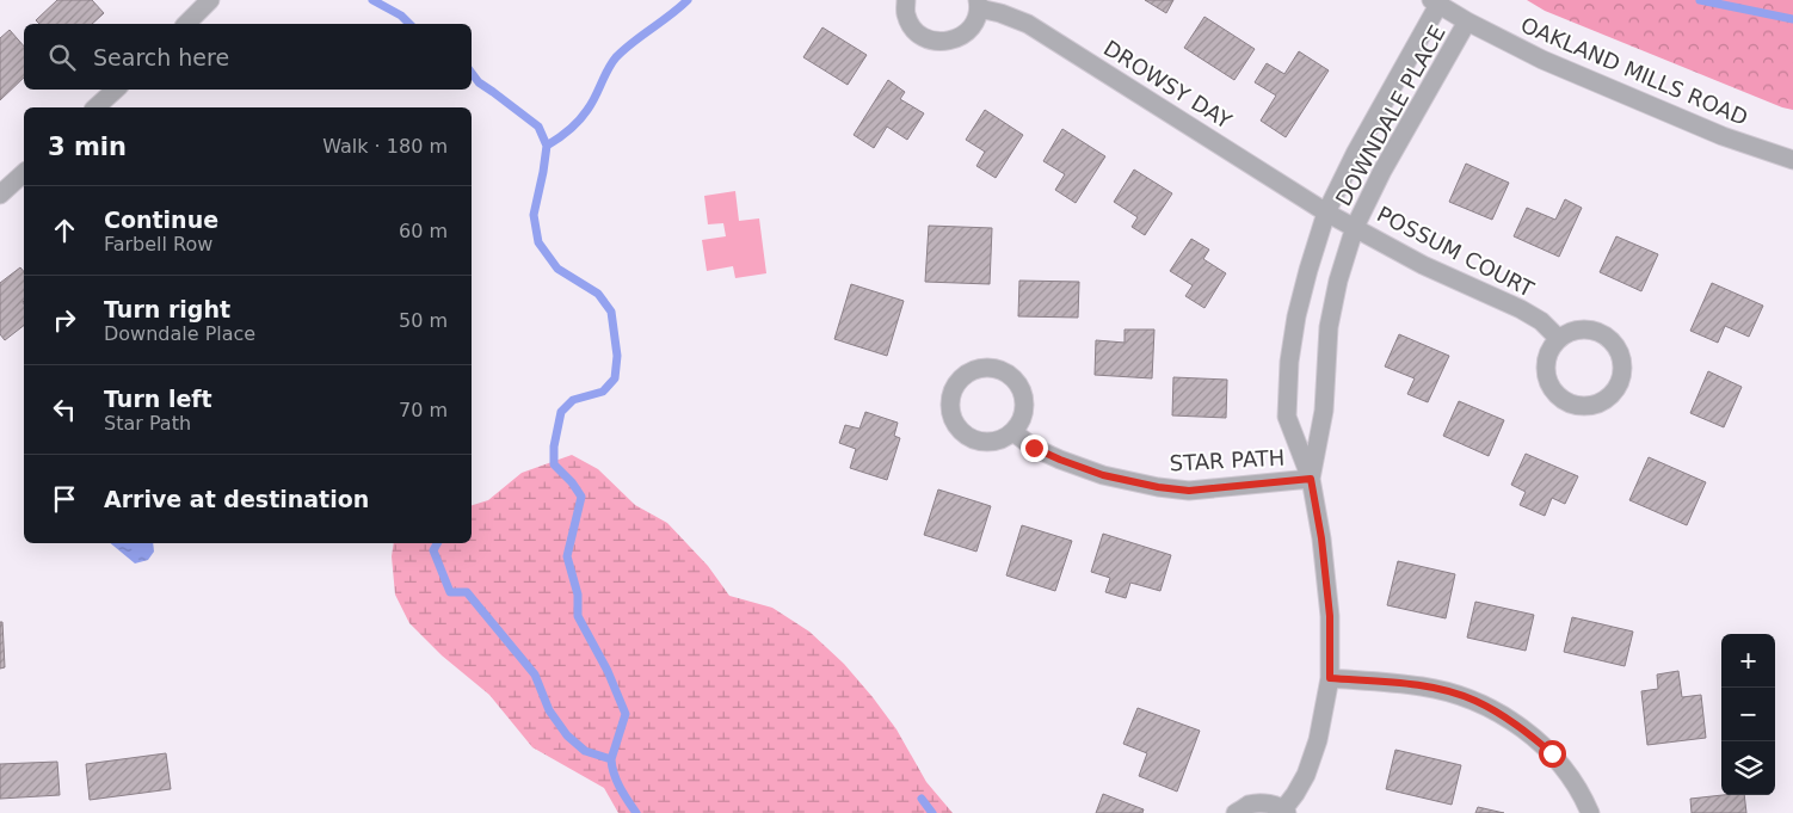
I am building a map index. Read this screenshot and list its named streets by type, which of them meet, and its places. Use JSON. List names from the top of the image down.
{
  "streets": {
    "street": [
      "OAKLAND MILLS ROAD",
      "DROWSY DAY",
      "DOWNDALE PLACE",
      "POSSUM COURT",
      "STAR PATH"
    ]
  },
  "crossings": [
    ["OAKLAND MILLS ROAD", "DOWNDALE PLACE"],
    ["DROWSY DAY", "DOWNDALE PLACE"],
    ["DROWSY DAY", "POSSUM COURT"],
    ["DOWNDALE PLACE", "POSSUM COURT"],
    ["DOWNDALE PLACE", "STAR PATH"]
  ],
  "page": {
    "search": "Search here",
    "heading": ["3 min", "Walk · 180 m"],
    "list": [
      ["Continue", "Farbell Row", "60 m"],
      ["Turn right", "Downdale Place", "50 m"],
      ["Turn left", "Star Path", "70 m"],
      "Arrive at destination"
    ],
    "map_buttons": ["+", "−"]
  }
}
